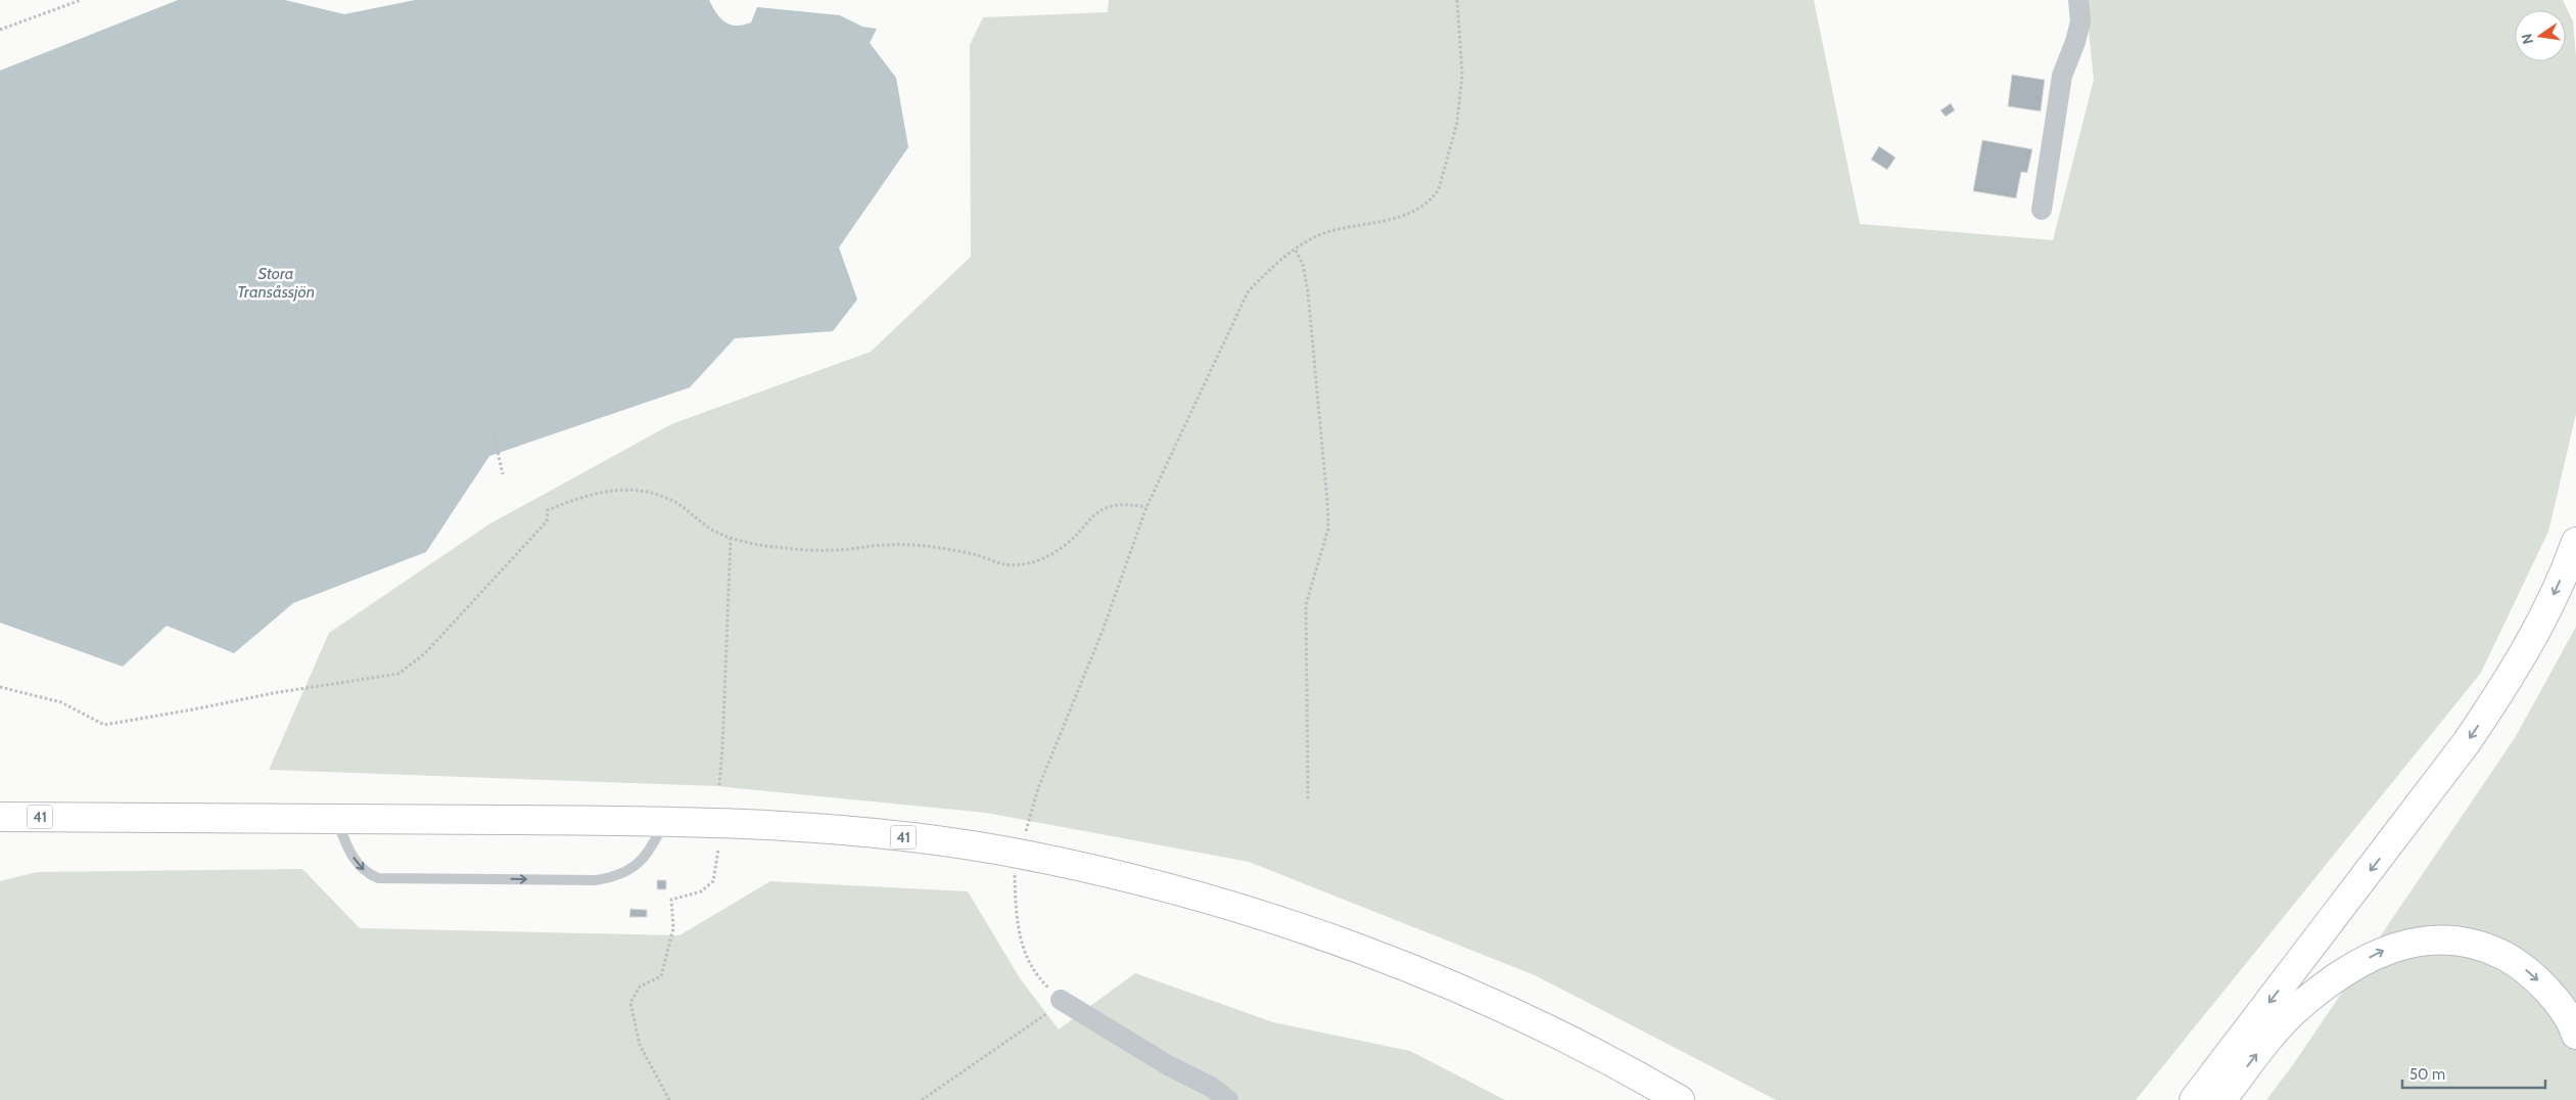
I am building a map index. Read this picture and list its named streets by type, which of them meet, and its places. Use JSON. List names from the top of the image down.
{
  "streets": {
    "main road": ["41"]
  },
  "water": ["Stora Transåssjön"],
  "scale_bar": "50 m",
  "north": "left"
}
